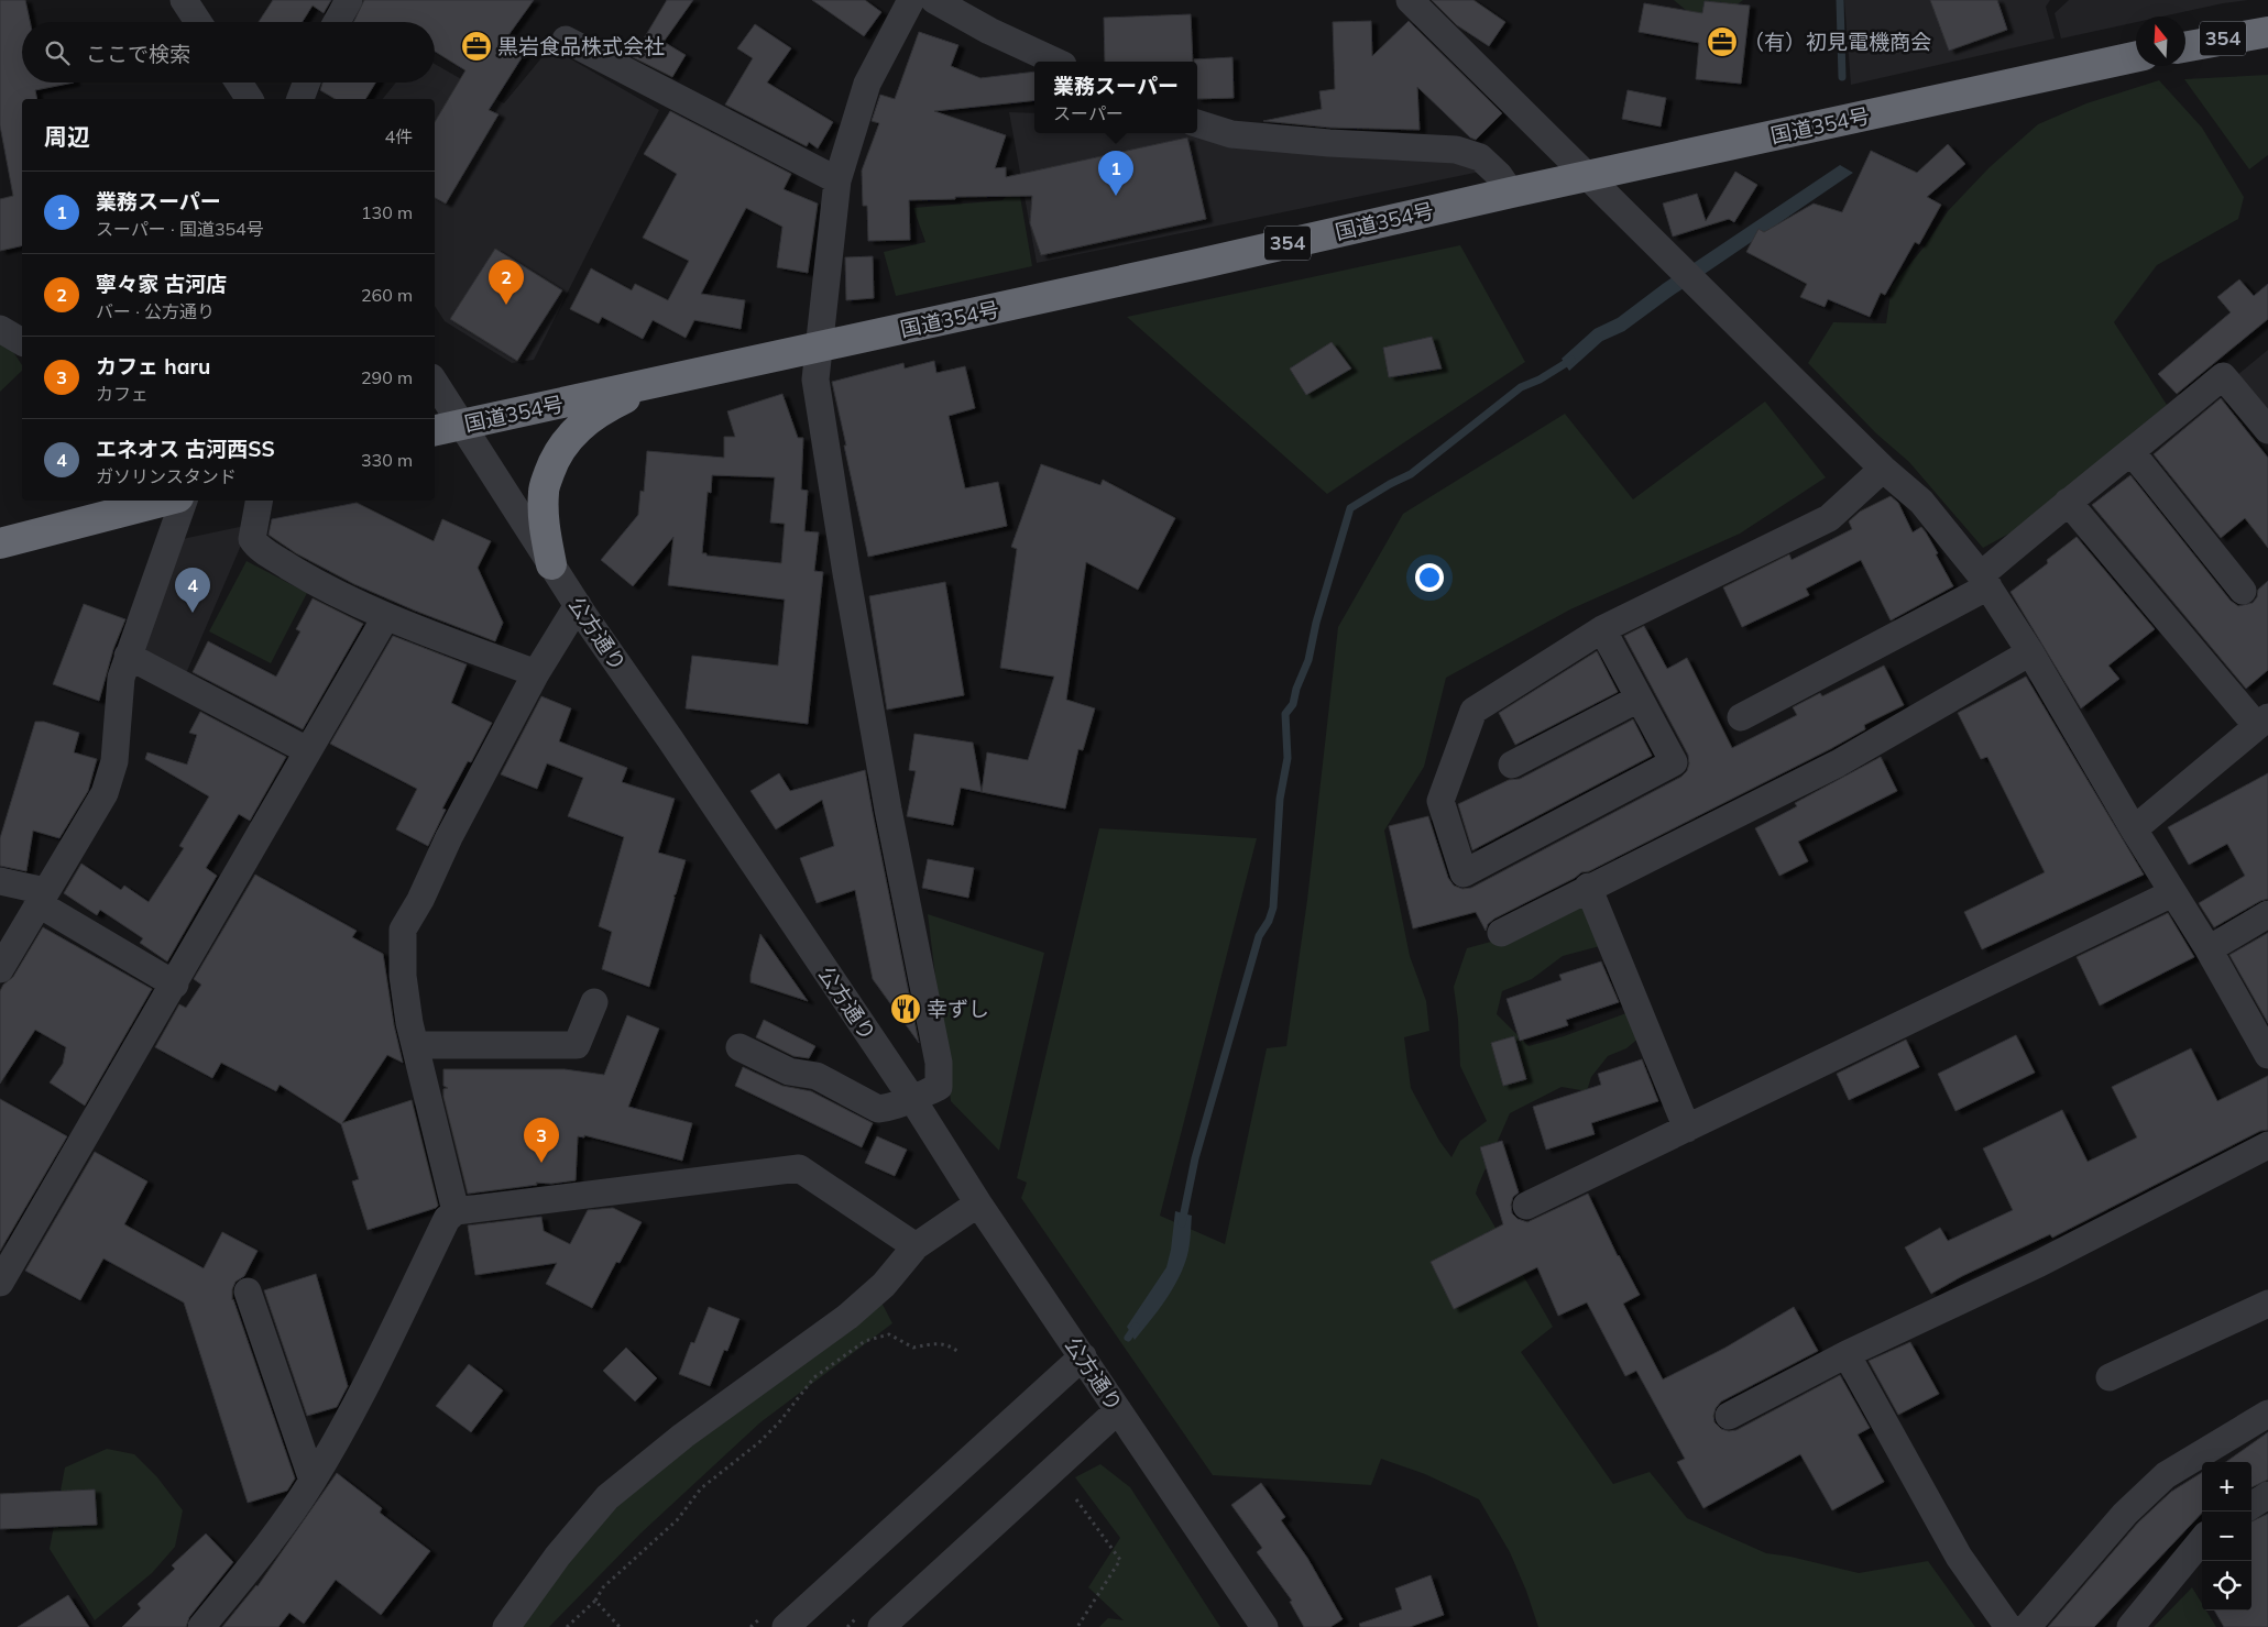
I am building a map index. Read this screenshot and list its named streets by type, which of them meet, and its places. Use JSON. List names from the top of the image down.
{
  "streets": {
    "highway": ["354", "国道354号"],
    "street": ["公方通り"]
  },
  "crossings": [
    ["国道354号", "公方通り"]
  ],
  "places": {
    "office": ["（有）初見電機商会", "黒岩食品株式会社"],
    "restaurant": ["幸ずし"]
  },
  "north": "top",
  "page": {
    "search": "ここで検索",
    "popup": ["業務スーパー", "スーパー"],
    "heading": ["周辺", "4件"],
    "pins": [
      "1",
      "2",
      "4",
      "3"
    ],
    "list": [
      {
        "mark": "1",
        "name": "業務スーパー",
        "note": "スーパー · 国道354号",
        "value": "130 m"
      },
      {
        "mark": "2",
        "name": "寧々家 古河店",
        "note": "バー · 公方通り",
        "value": "260 m"
      },
      {
        "mark": "3",
        "name": "カフェ haru",
        "note": "カフェ",
        "value": "290 m"
      },
      {
        "mark": "4",
        "name": "エネオス 古河西SS",
        "note": "ガソリンスタンド",
        "value": "330 m"
      }
    ],
    "map_buttons": ["+", "−"]
  }
}
